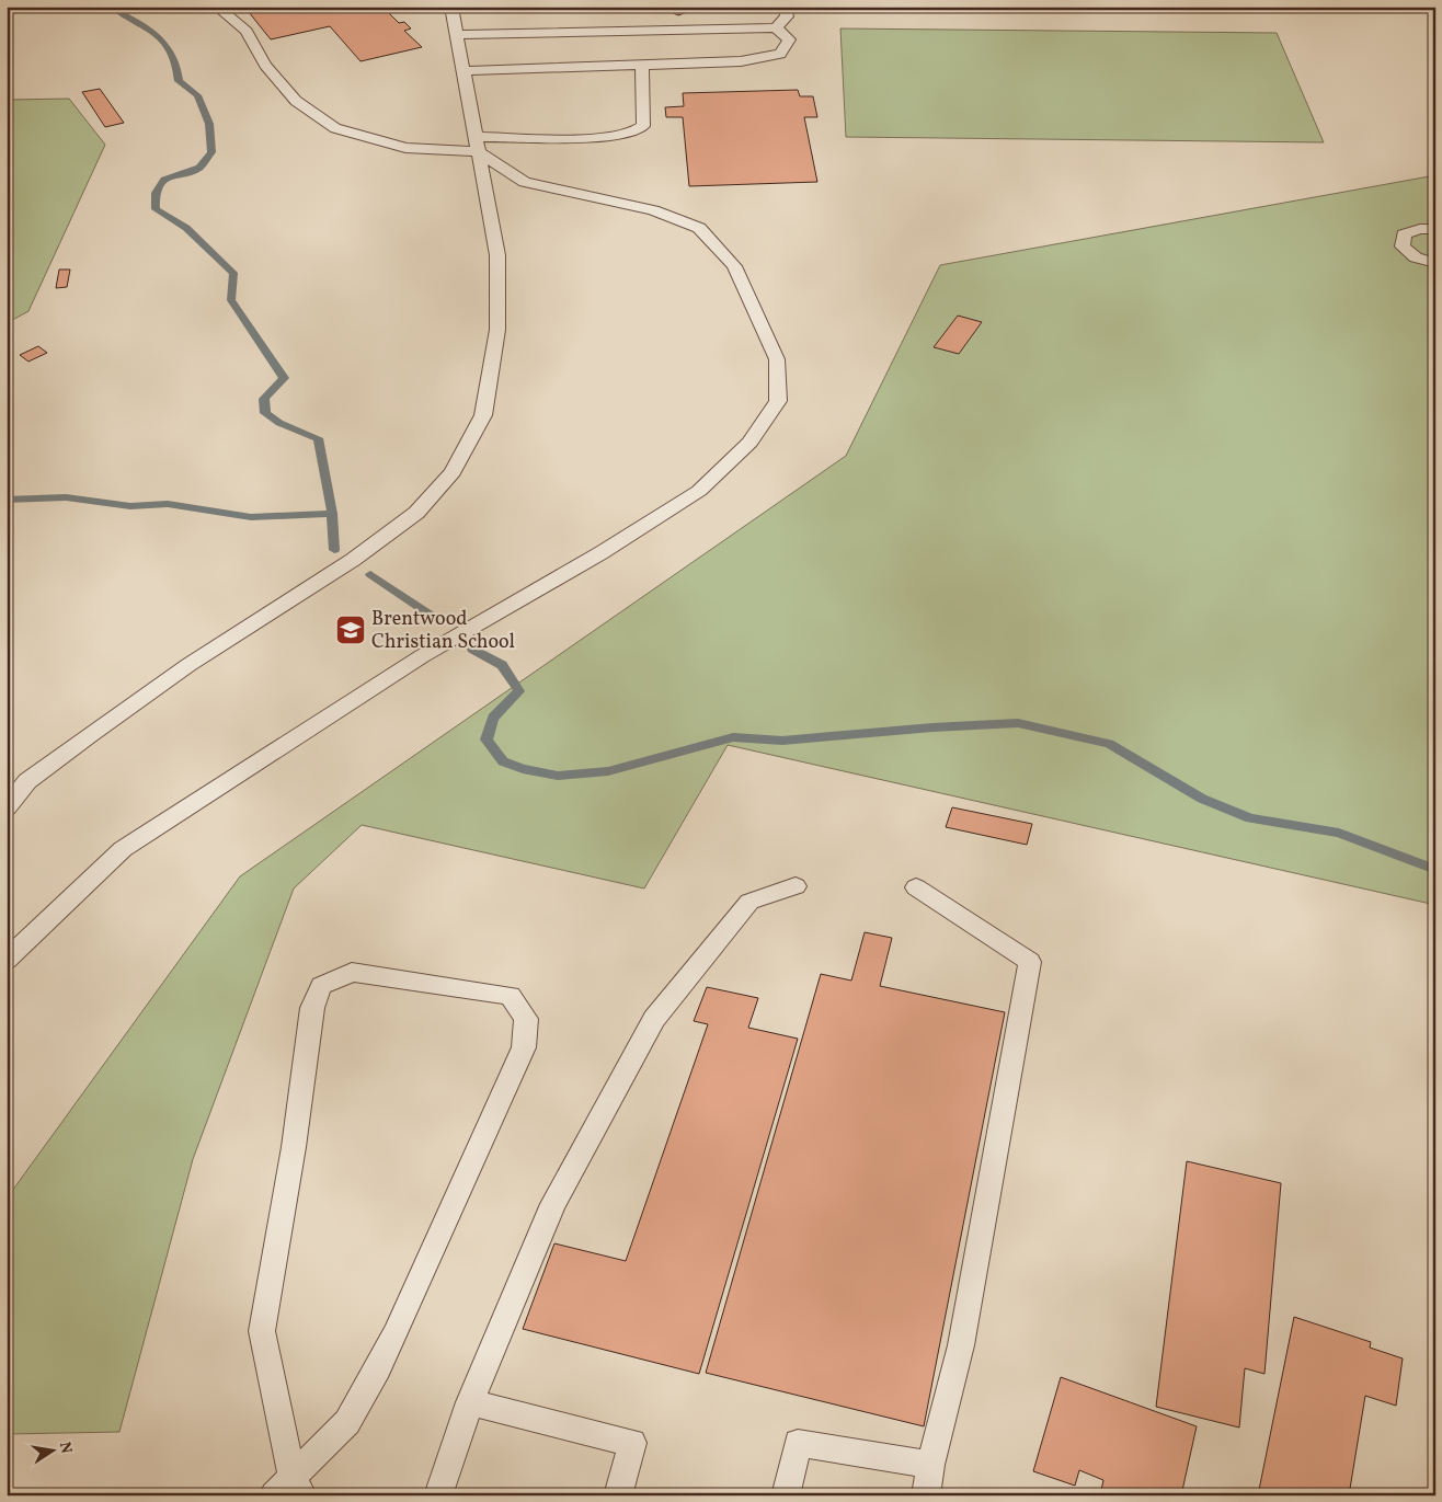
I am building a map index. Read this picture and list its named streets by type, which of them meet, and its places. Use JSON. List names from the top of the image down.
{
  "places": {
    "school or university": ["Brentwood Christian School"]
  },
  "north": "right"
}
